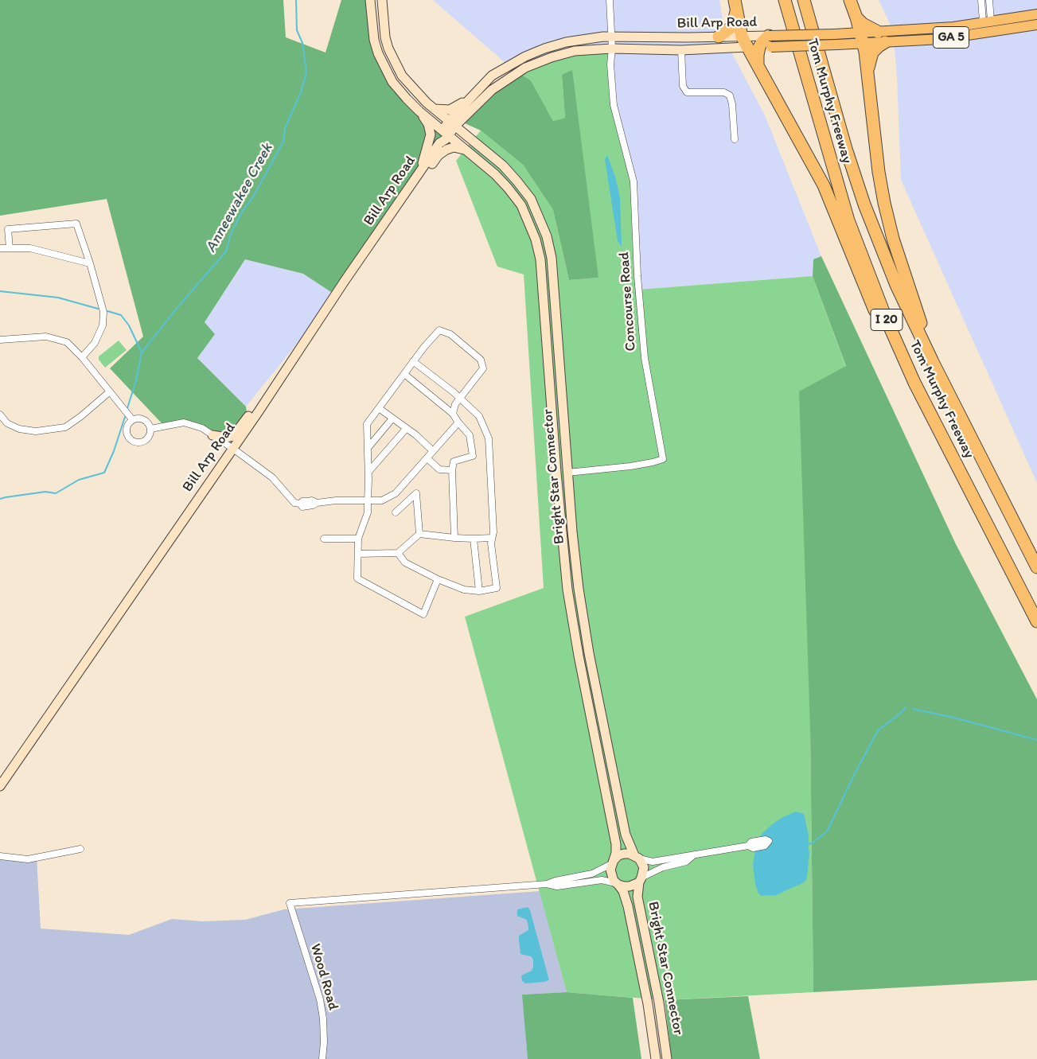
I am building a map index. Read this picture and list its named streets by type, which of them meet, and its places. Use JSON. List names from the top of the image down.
{
  "streets": {
    "highway": ["Tom Murphy Freeway", "I 20"],
    "main road": ["Bill Arp Road", "GA 5"],
    "street": ["Concourse Road", "Bright Star Connector", "Wood Road"]
  },
  "crossings": [
    ["Bill Arp Road", "Concourse Road"],
    ["Bill Arp Road", "Bright Star Connector"],
    ["Concourse Road", "Bright Star Connector"]
  ],
  "water": ["Anneewakee Creek"]
}
